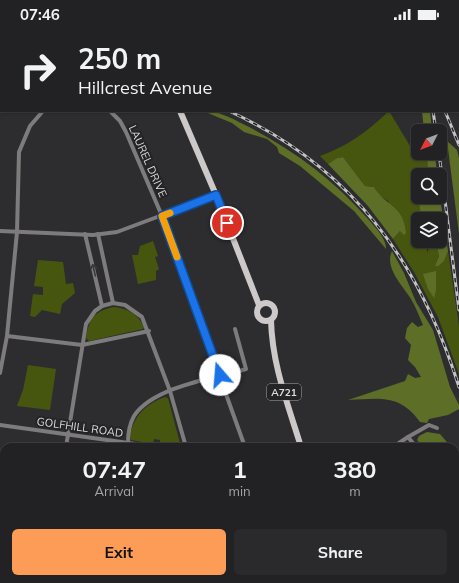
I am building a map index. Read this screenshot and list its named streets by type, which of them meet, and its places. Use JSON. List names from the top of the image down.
{
  "streets": {
    "main road": ["A721"],
    "street": ["LAUREL DRIVE", "GOLFHILL ROAD"]
  },
  "north": "bottom left",
  "page": {
    "status": "07:46",
    "turn": ["250 m", "Hillcrest Avenue"],
    "eta": [
      "07:47",
      "Arrival",
      "1",
      "min",
      "380",
      "m"
    ],
    "buttons": ["Exit", "Share"]
  }
}
